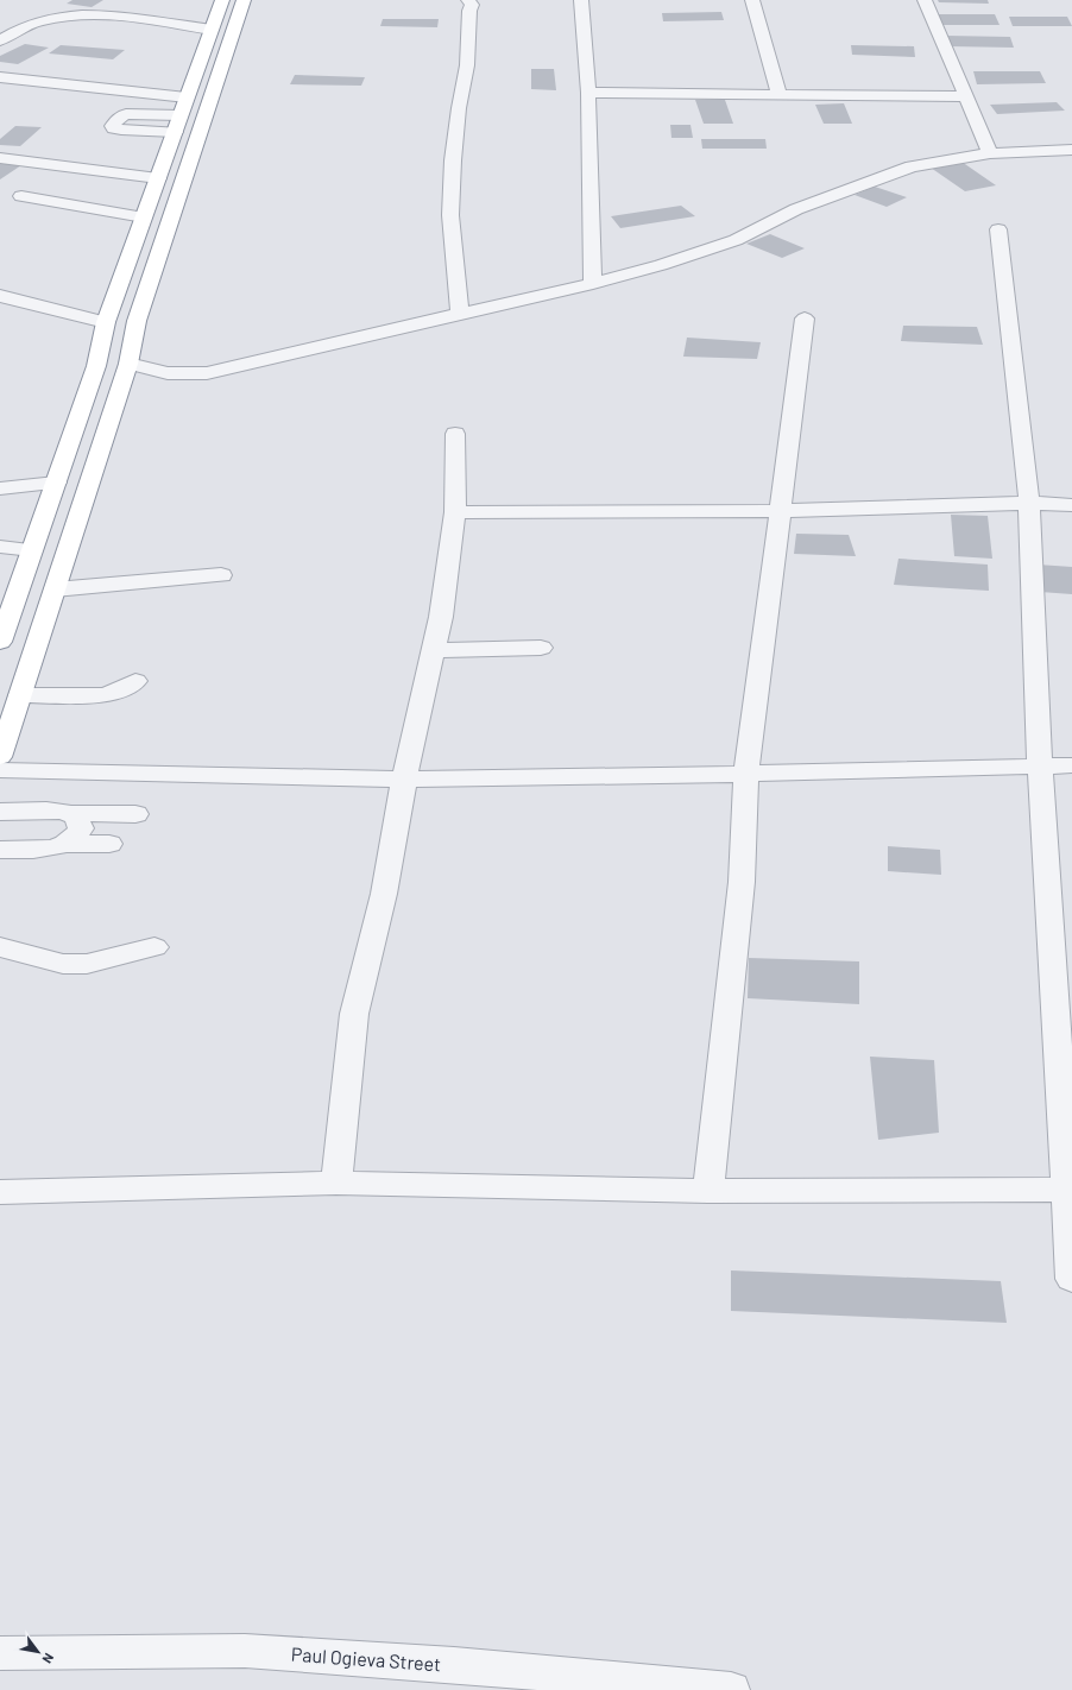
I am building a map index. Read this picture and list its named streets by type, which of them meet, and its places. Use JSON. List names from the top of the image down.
{
  "streets": {
    "street": ["Paul Ogieva Street"]
  },
  "north": "bottom right"
}
